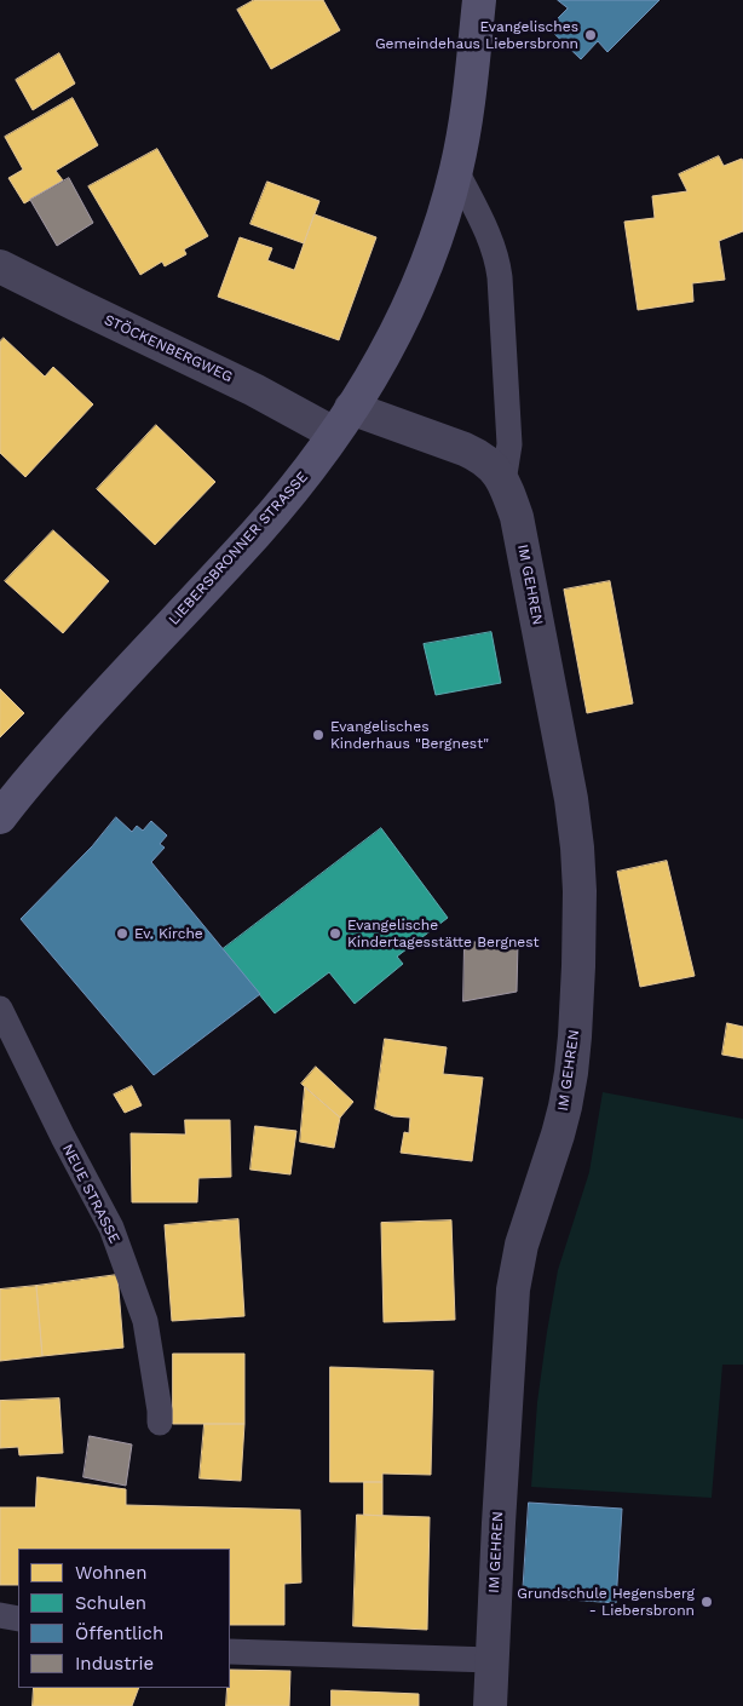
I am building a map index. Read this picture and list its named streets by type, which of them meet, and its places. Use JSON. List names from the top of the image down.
{
  "streets": {
    "street": ["STÖCKENBERGWEG", "LIEBERSBRONNER STRASSE", "IM GEHREN"],
    "lane": ["NEUE STRASSE"]
  },
  "crossings": [
    ["STÖCKENBERGWEG", "LIEBERSBRONNER STRASSE"],
    ["STÖCKENBERGWEG", "IM GEHREN"],
    ["LIEBERSBRONNER STRASSE", "IM GEHREN"]
  ],
  "places": [
    "Evangelisches Gemeindehaus Liebersbronn",
    "Evangelisches Kinderhaus \"Bergnest\"",
    "Ev. Kirche",
    "Evangelische Kindertagesstätte Bergnest",
    "Grundschule Hegensberg - Liebersbronn"
  ],
  "legend": [
    "Wohnen",
    "Schulen",
    "Öffentlich",
    "Industrie"
  ]
}
